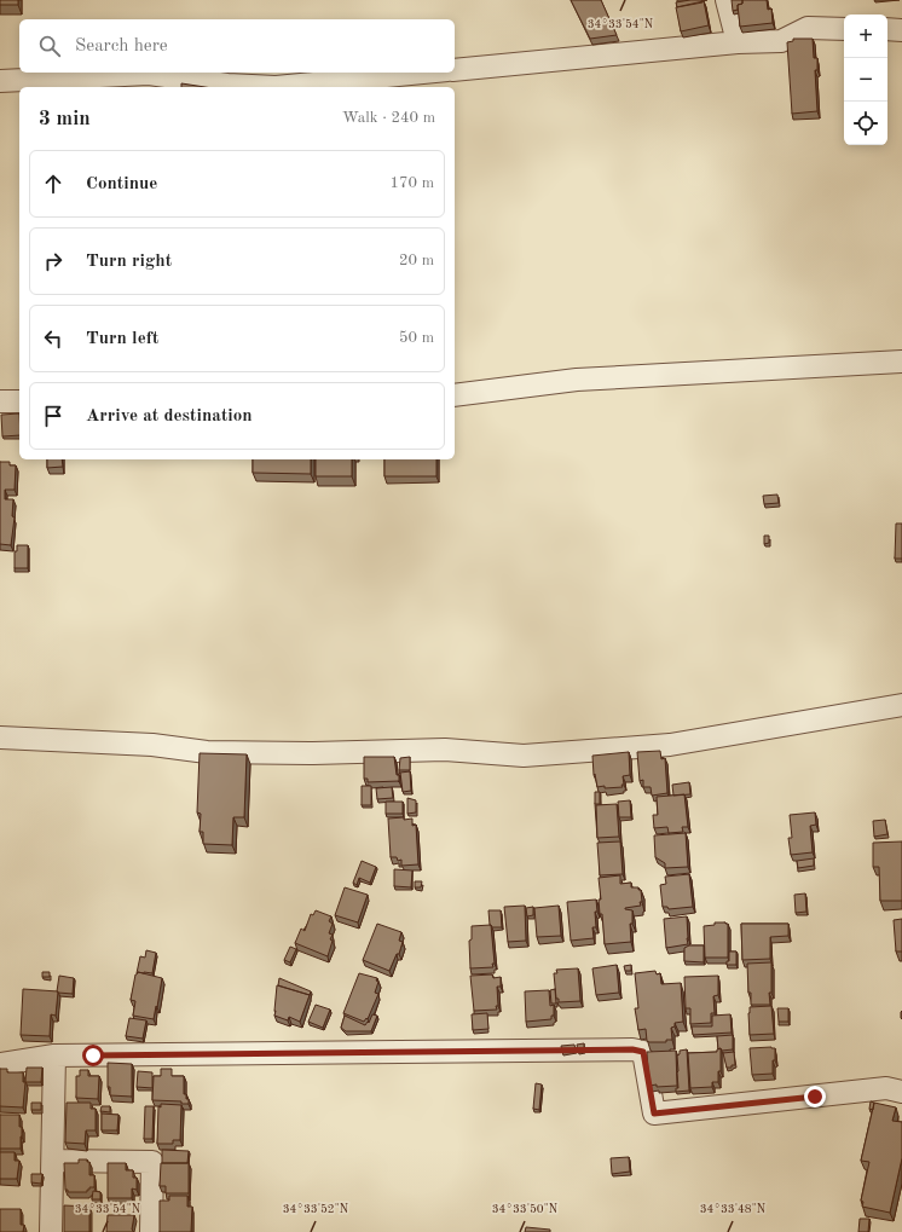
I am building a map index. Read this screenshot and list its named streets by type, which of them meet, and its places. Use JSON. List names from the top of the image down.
{
  "page": {
    "map_buttons": ["+", "−"],
    "search": "Search here",
    "heading": ["3 min", "Walk · 240 m"],
    "list": [
      ["Continue", "170 m"],
      ["Turn right", "20 m"],
      ["Turn left", "50 m"],
      "Arrive at destination"
    ]
  },
  "coordinates": [
    "34°33'54\"N",
    "34°33'52\"N",
    "34°33'50\"N",
    "34°33'48\"N"
  ]
}
